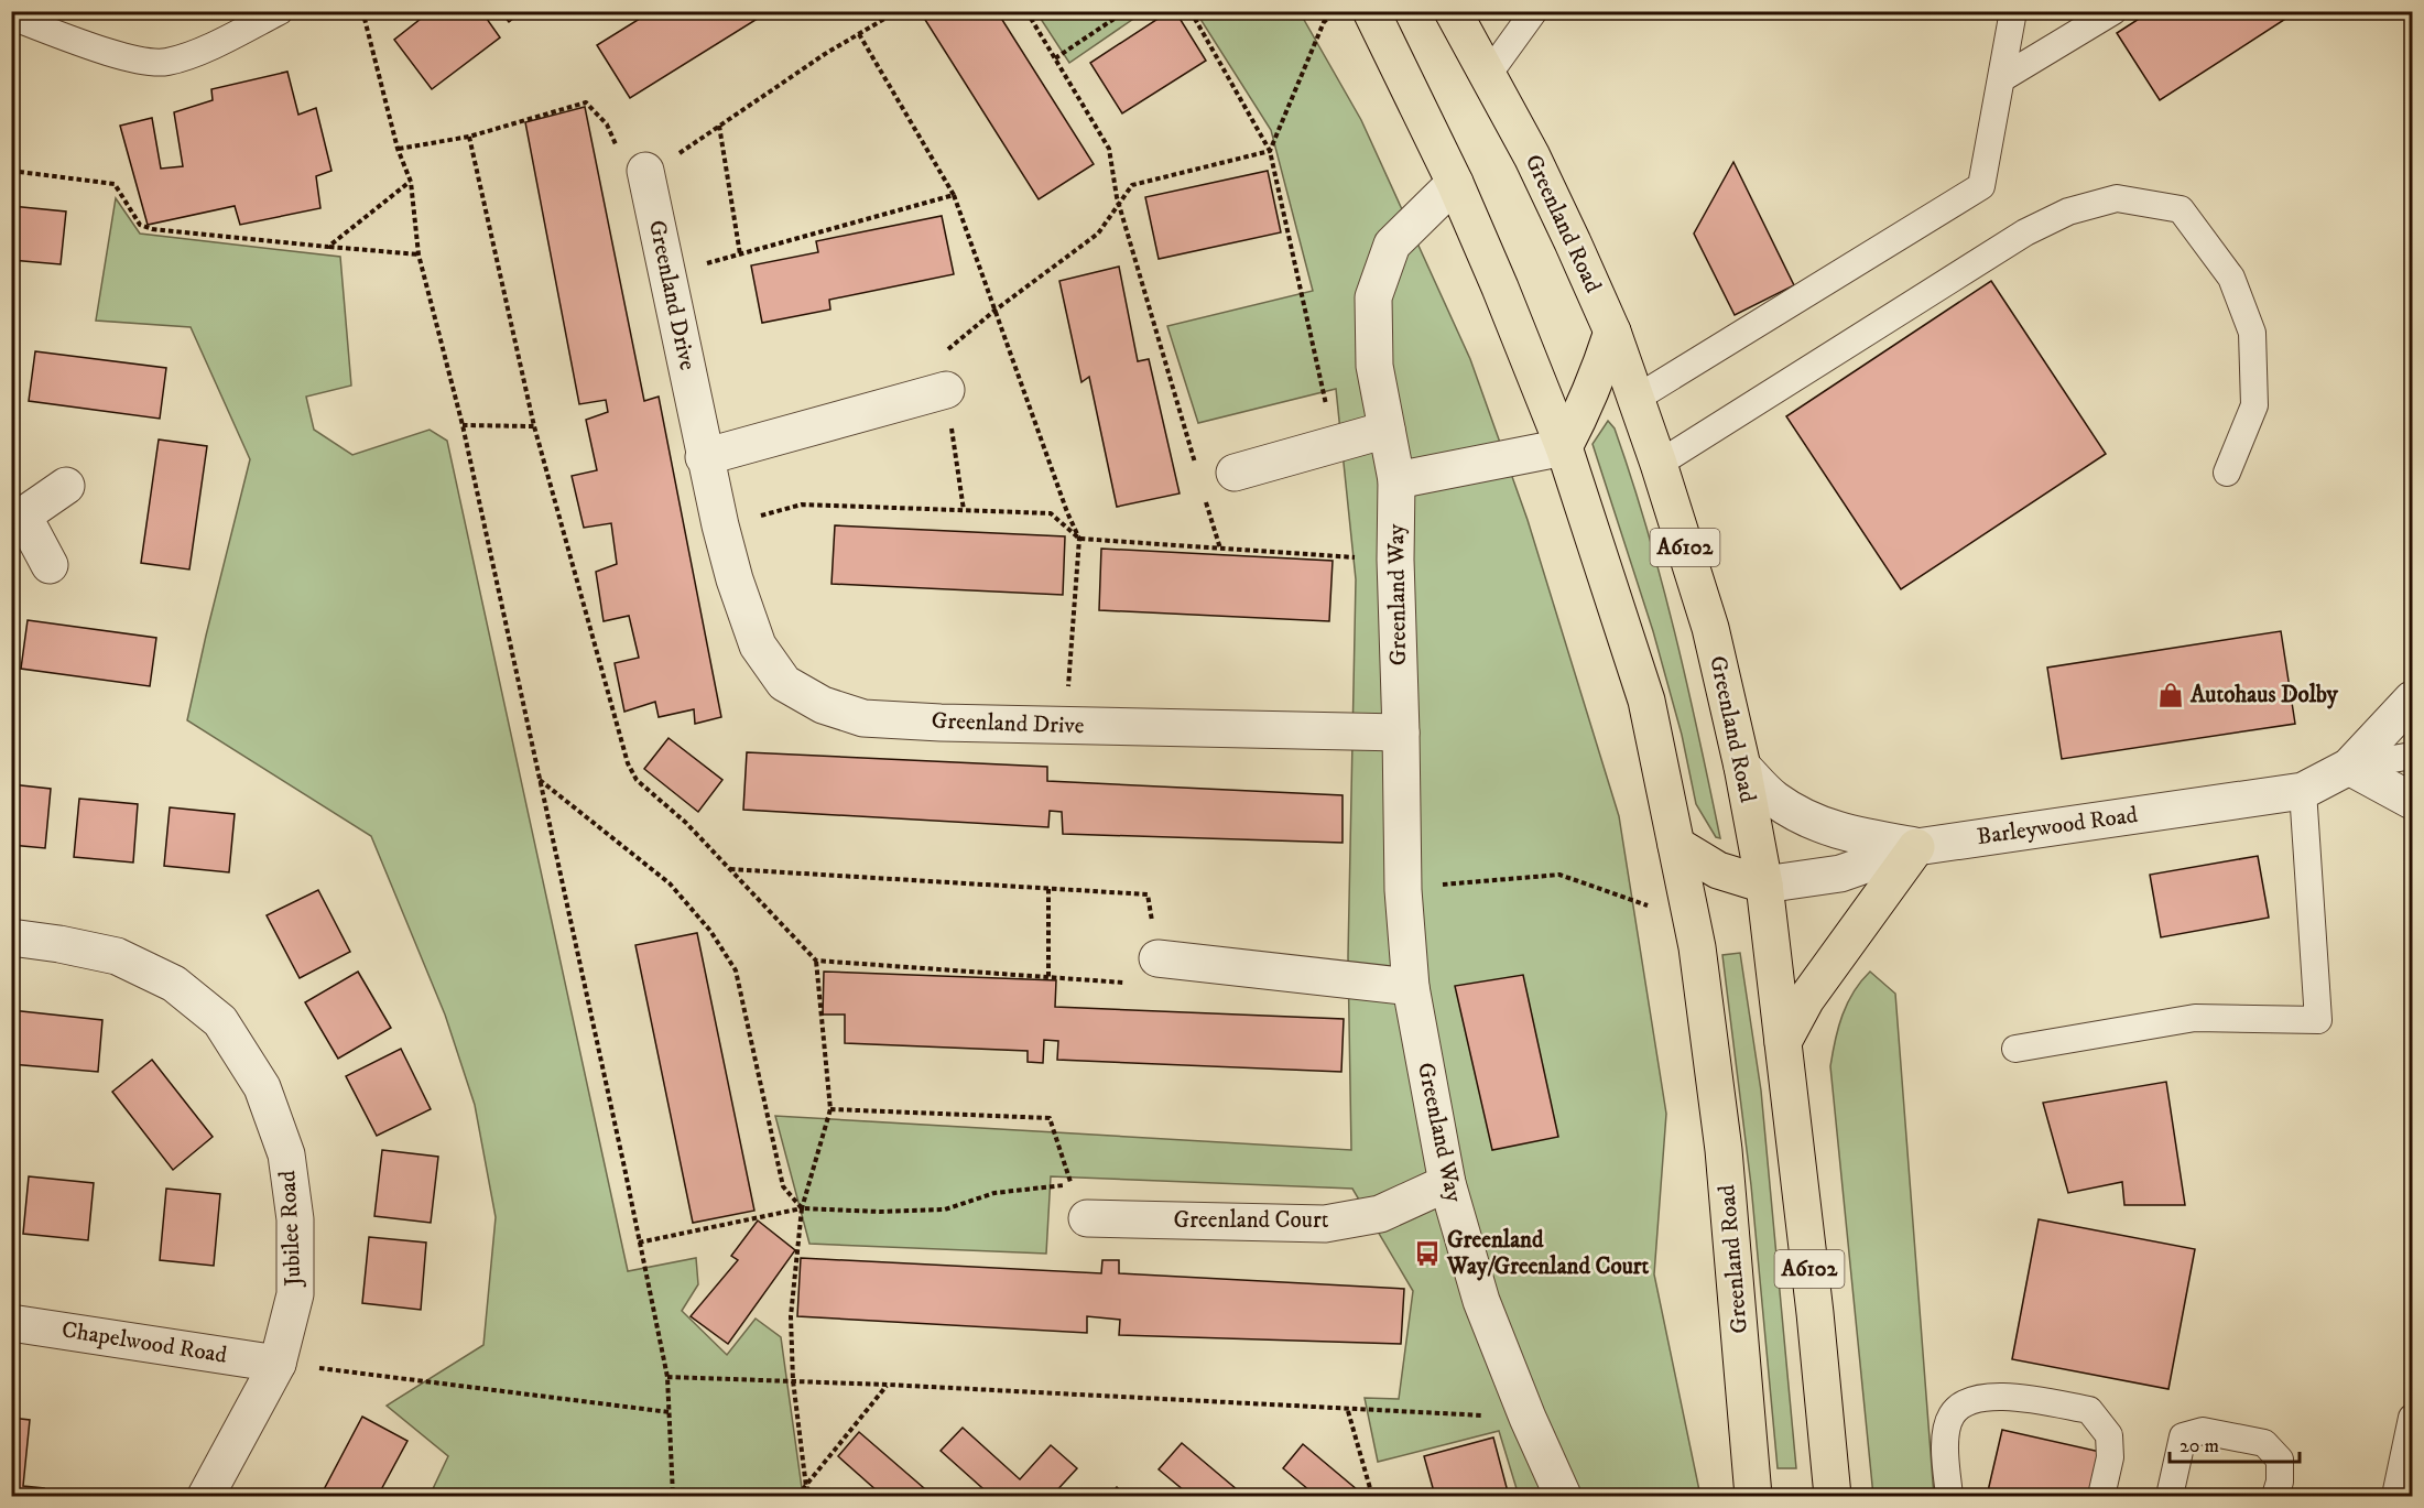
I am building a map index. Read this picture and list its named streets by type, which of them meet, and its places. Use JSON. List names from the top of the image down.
{
  "streets": {
    "highway": ["Greenland Road", "A6102"],
    "street": [
      "Greenland Drive",
      "Greenland Way",
      "Barleywood Road",
      "Greenland Court",
      "Jubilee Road",
      "Chapelwood Road"
    ]
  },
  "crossings": [
    ["Greenland Road", "Greenland Way"],
    ["Greenland Road", "Barleywood Road"],
    ["Greenland Drive", "Greenland Way"],
    ["Greenland Way", "Greenland Court"],
    ["Jubilee Road", "Chapelwood Road"]
  ],
  "places": {
    "shop": ["Autohaus Dolby"],
    "bus stop": ["Greenland Way/Greenland Court"]
  },
  "scale_bar": "20 m"
}
